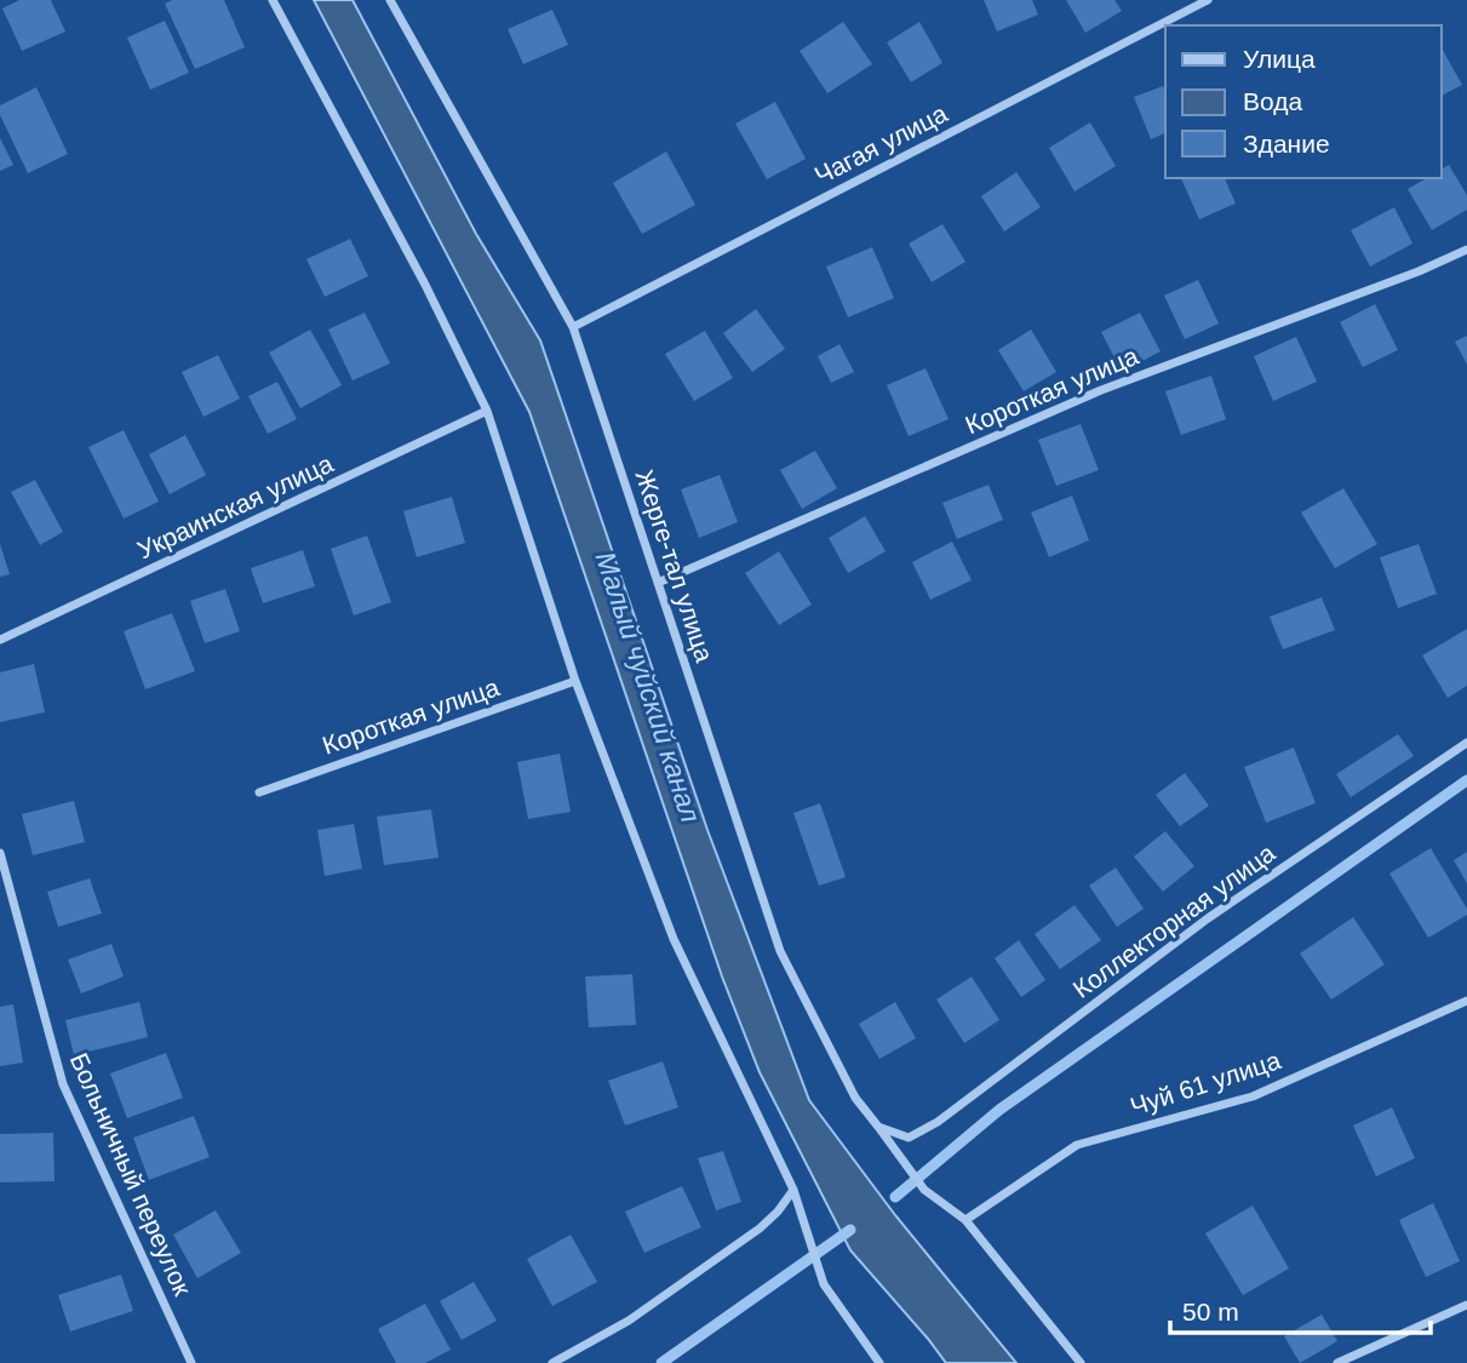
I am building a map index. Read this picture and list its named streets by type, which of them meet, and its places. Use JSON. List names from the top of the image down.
{
  "streets": {
    "street": [
      "Чагая улица",
      "Короткая улица",
      "Украинская улица",
      "Жерге-тал улица",
      "Коллекторная улица",
      "Чуй 61 улица",
      "Больничный переулок"
    ]
  },
  "crossings": [
    ["Чагая улица", "Жерге-тал улица"],
    ["Короткая улица", "Жерге-тал улица"],
    ["Жерге-тал улица", "Коллекторная улица"],
    ["Жерге-тал улица", "Чуй 61 улица"]
  ],
  "water": ["Малый чуйский канал"],
  "legend": ["Улица", "Вода", "Здание"],
  "scale_bar": "50 m"
}
